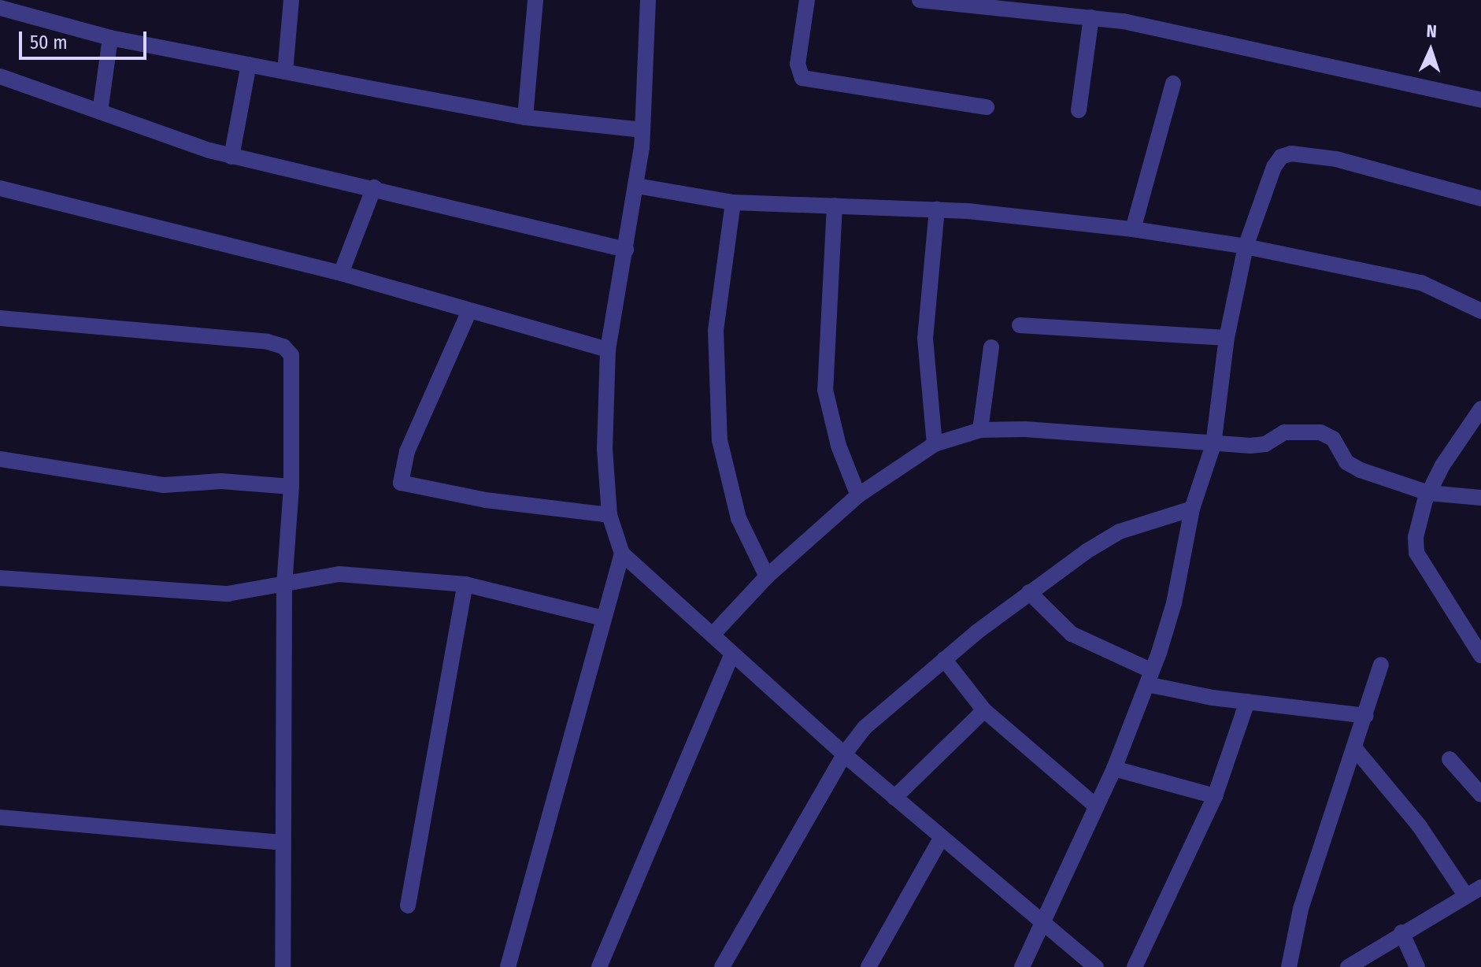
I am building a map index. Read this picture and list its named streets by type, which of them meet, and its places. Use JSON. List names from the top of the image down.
{
  "scale_bar": "50 m",
  "north": "top"
}
